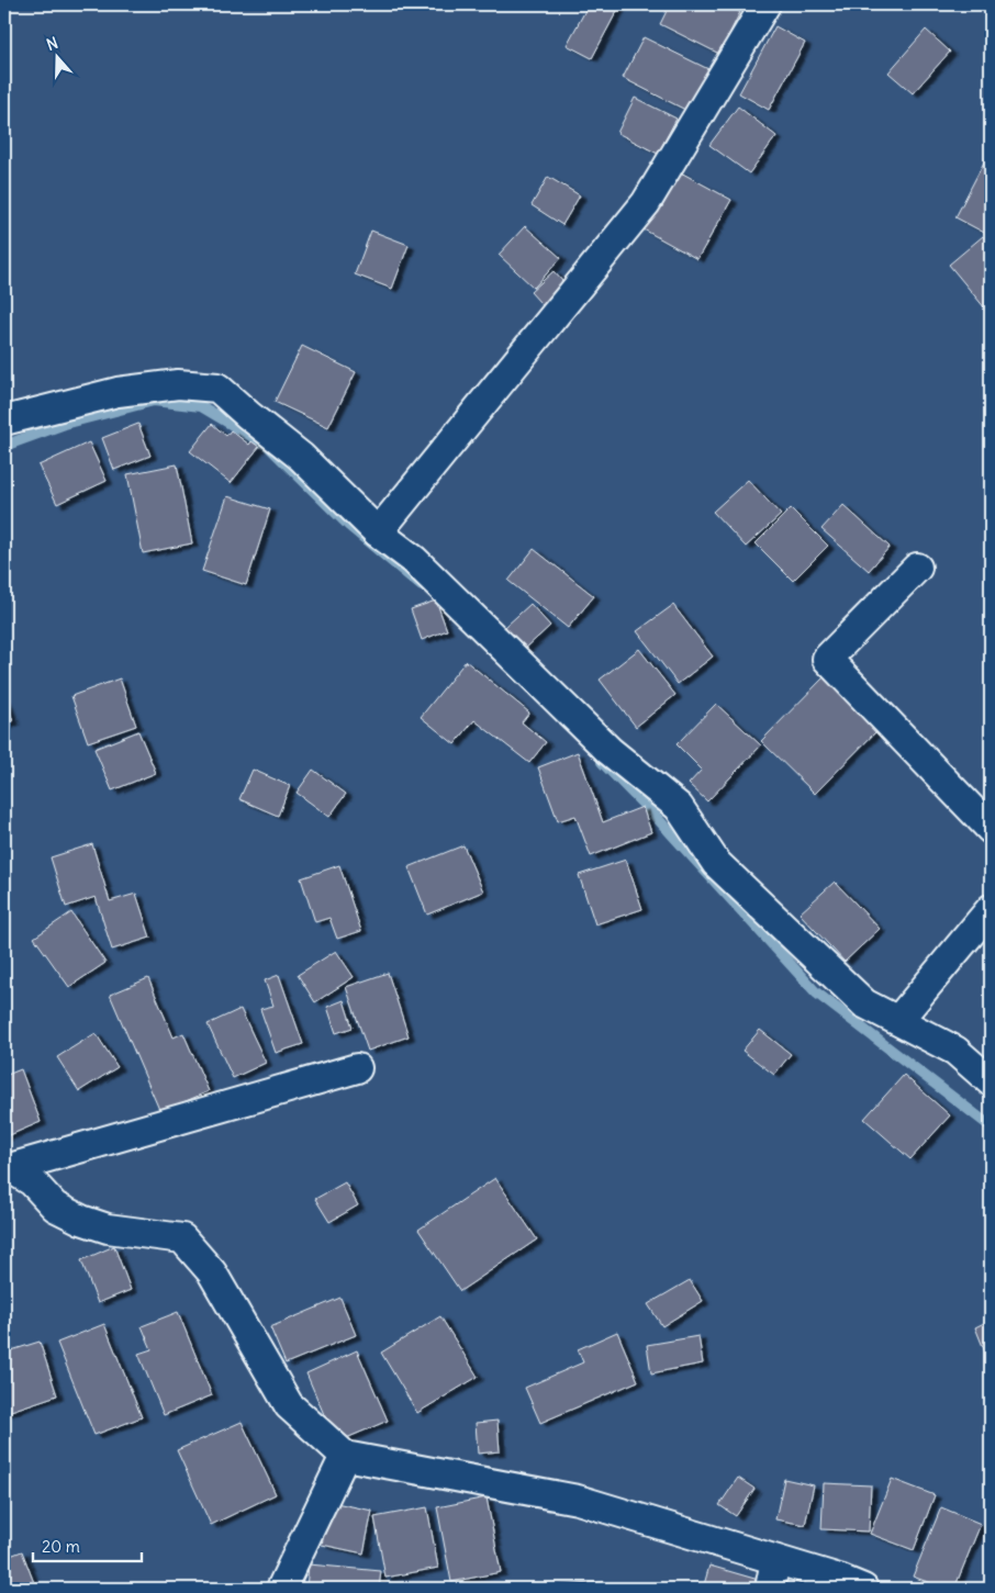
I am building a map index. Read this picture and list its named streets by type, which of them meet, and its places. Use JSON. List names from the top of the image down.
{
  "scale_bar": "20 m",
  "north": "top"
}
